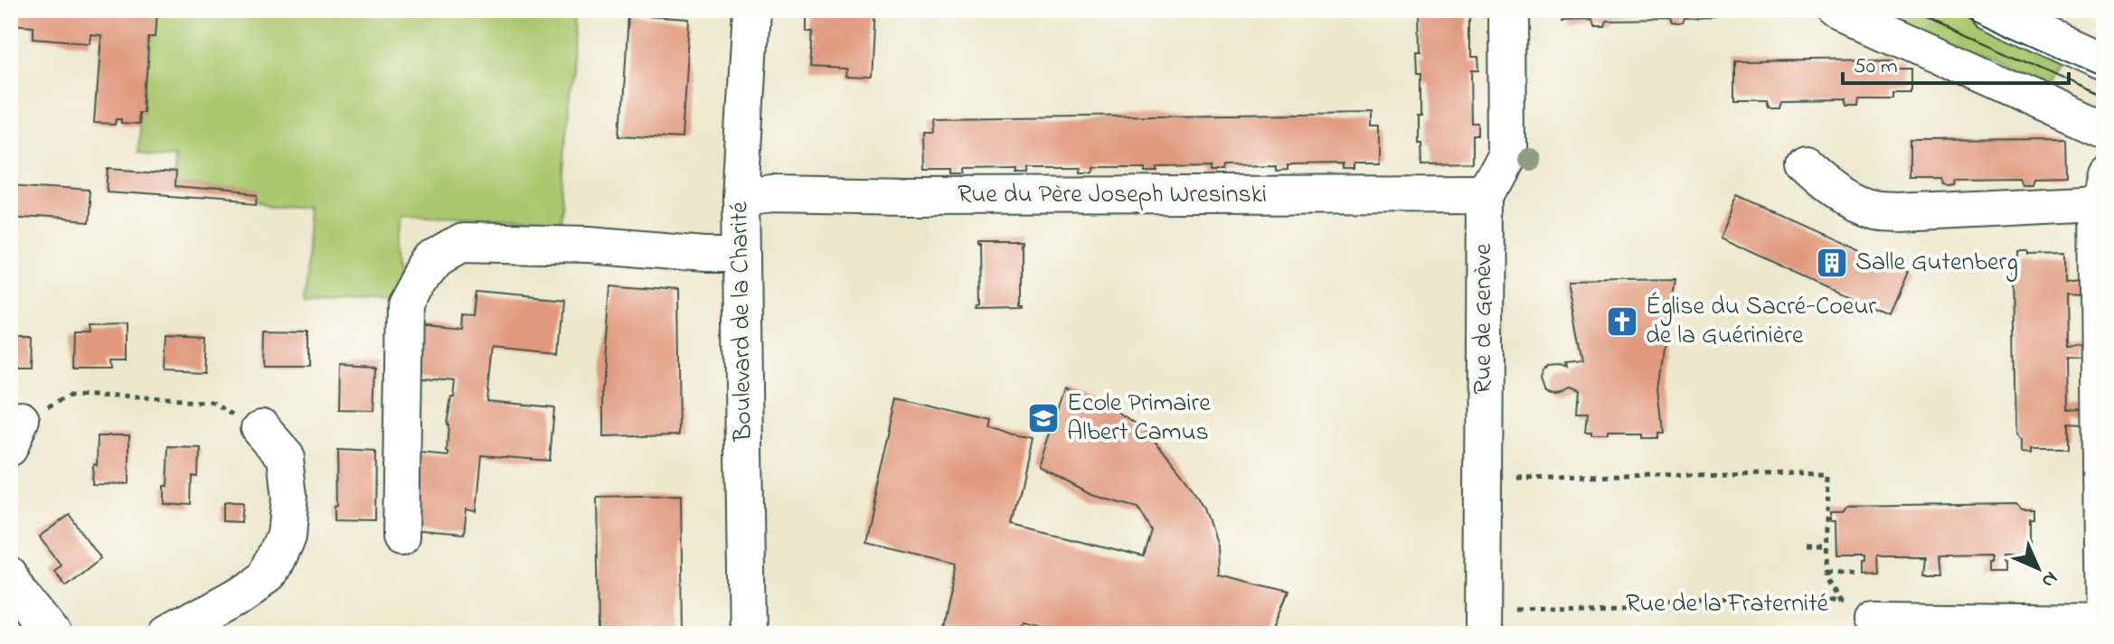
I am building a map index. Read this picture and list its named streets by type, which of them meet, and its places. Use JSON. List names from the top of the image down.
{
  "streets": {
    "street": ["Rue du Père Joseph Wresinski", "Rue de Genève", "Boulevard de la Charité"],
    "path": ["Rue de la Fraternité"]
  },
  "crossings": [
    ["Rue du Père Joseph Wresinski", "Rue de Genève"],
    ["Rue du Père Joseph Wresinski", "Boulevard de la Charité"]
  ],
  "places": {
    "building": ["Salle Gutenberg"],
    "church": ["Église du Sacré-Coeur de la Guérinière"],
    "school or university": ["Ecole Primaire Albert Camus"]
  },
  "scale_bar": "50 m",
  "north": "bottom right"
}
